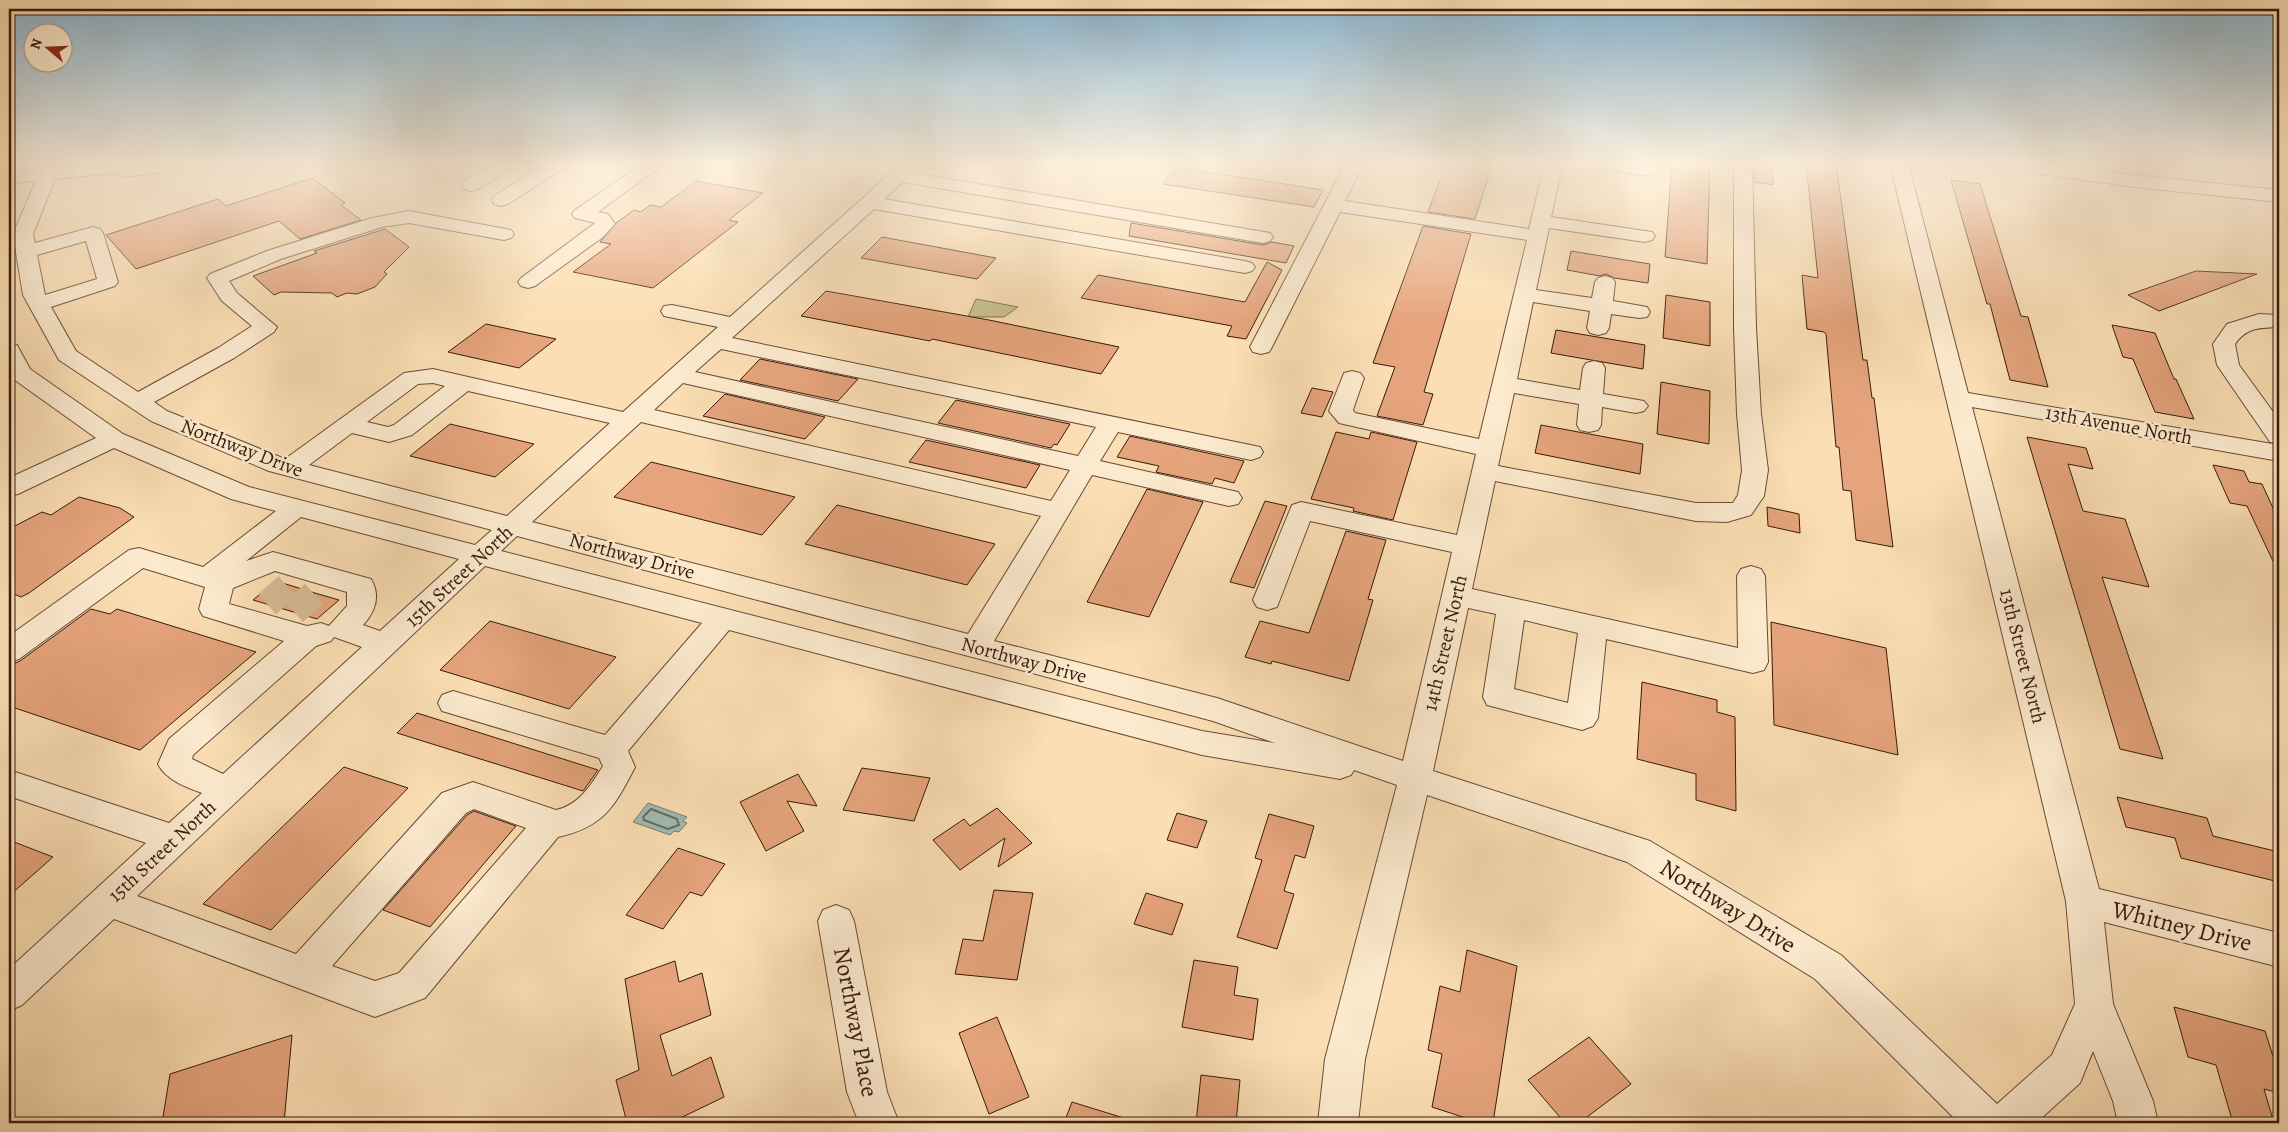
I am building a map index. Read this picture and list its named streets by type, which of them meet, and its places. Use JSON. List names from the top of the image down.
{
  "streets": {
    "street": [
      "13th Avenue North",
      "Northway Drive",
      "15th Street North",
      "14th Street North",
      "13th Street North",
      "Whitney Drive",
      "Northway Place"
    ]
  },
  "crossings": [
    ["13th Avenue North", "13th Street North"],
    ["Northway Drive", "15th Street North"],
    ["Northway Drive", "14th Street North"],
    ["13th Street North", "Whitney Drive"]
  ],
  "north": "left"
}
